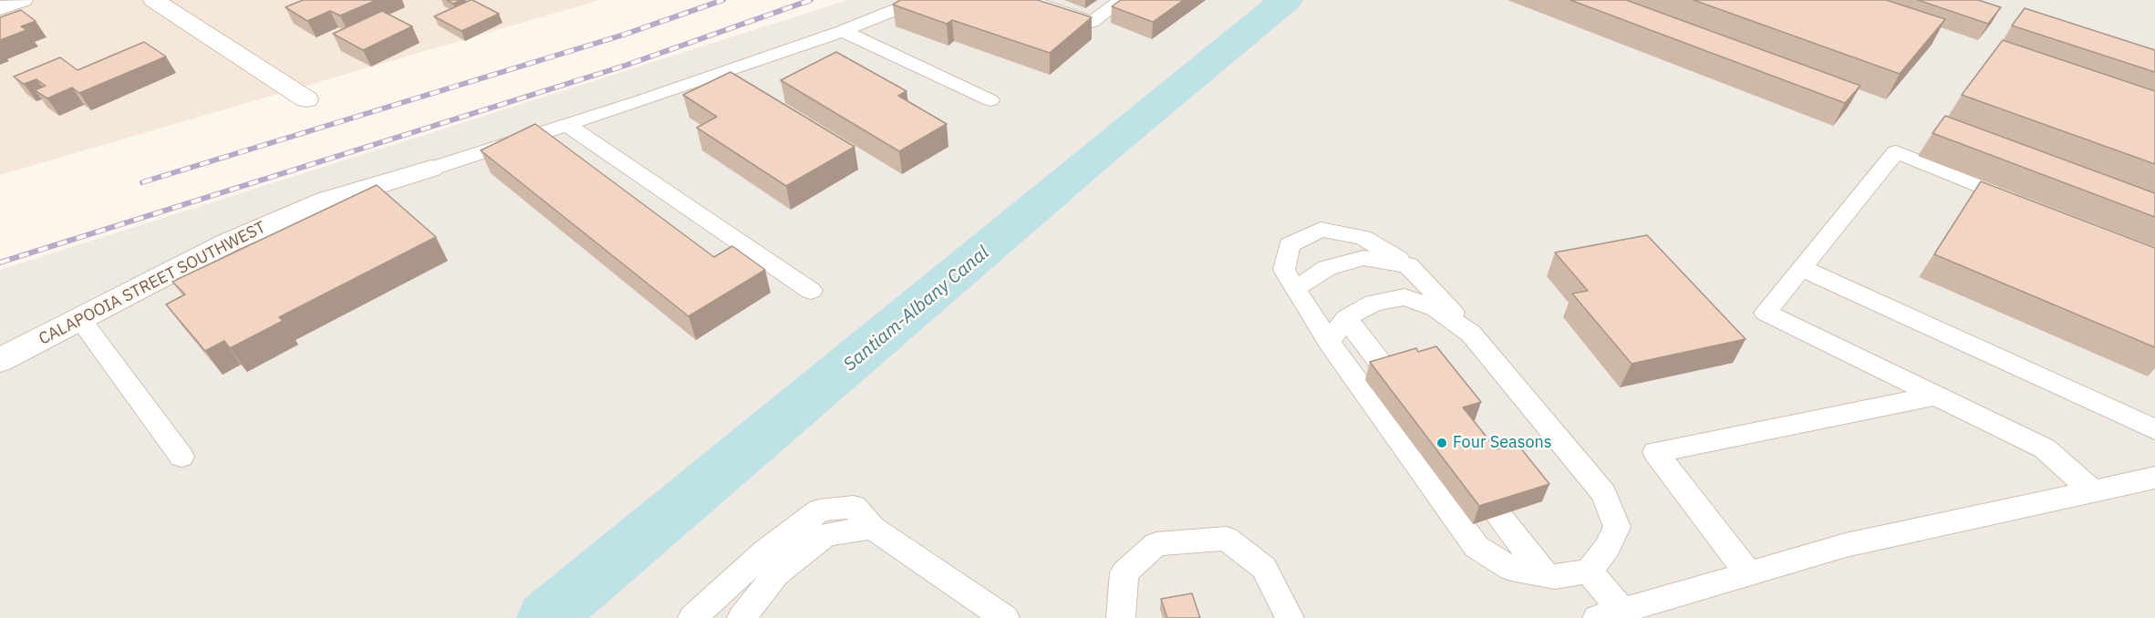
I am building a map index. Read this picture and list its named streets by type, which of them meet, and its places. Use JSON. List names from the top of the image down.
{
  "streets": {
    "street": ["CALAPOOIA STREET SOUTHWEST"]
  },
  "water": ["Santiam-Albany Canal"],
  "places": ["Four Seasons"]
}
